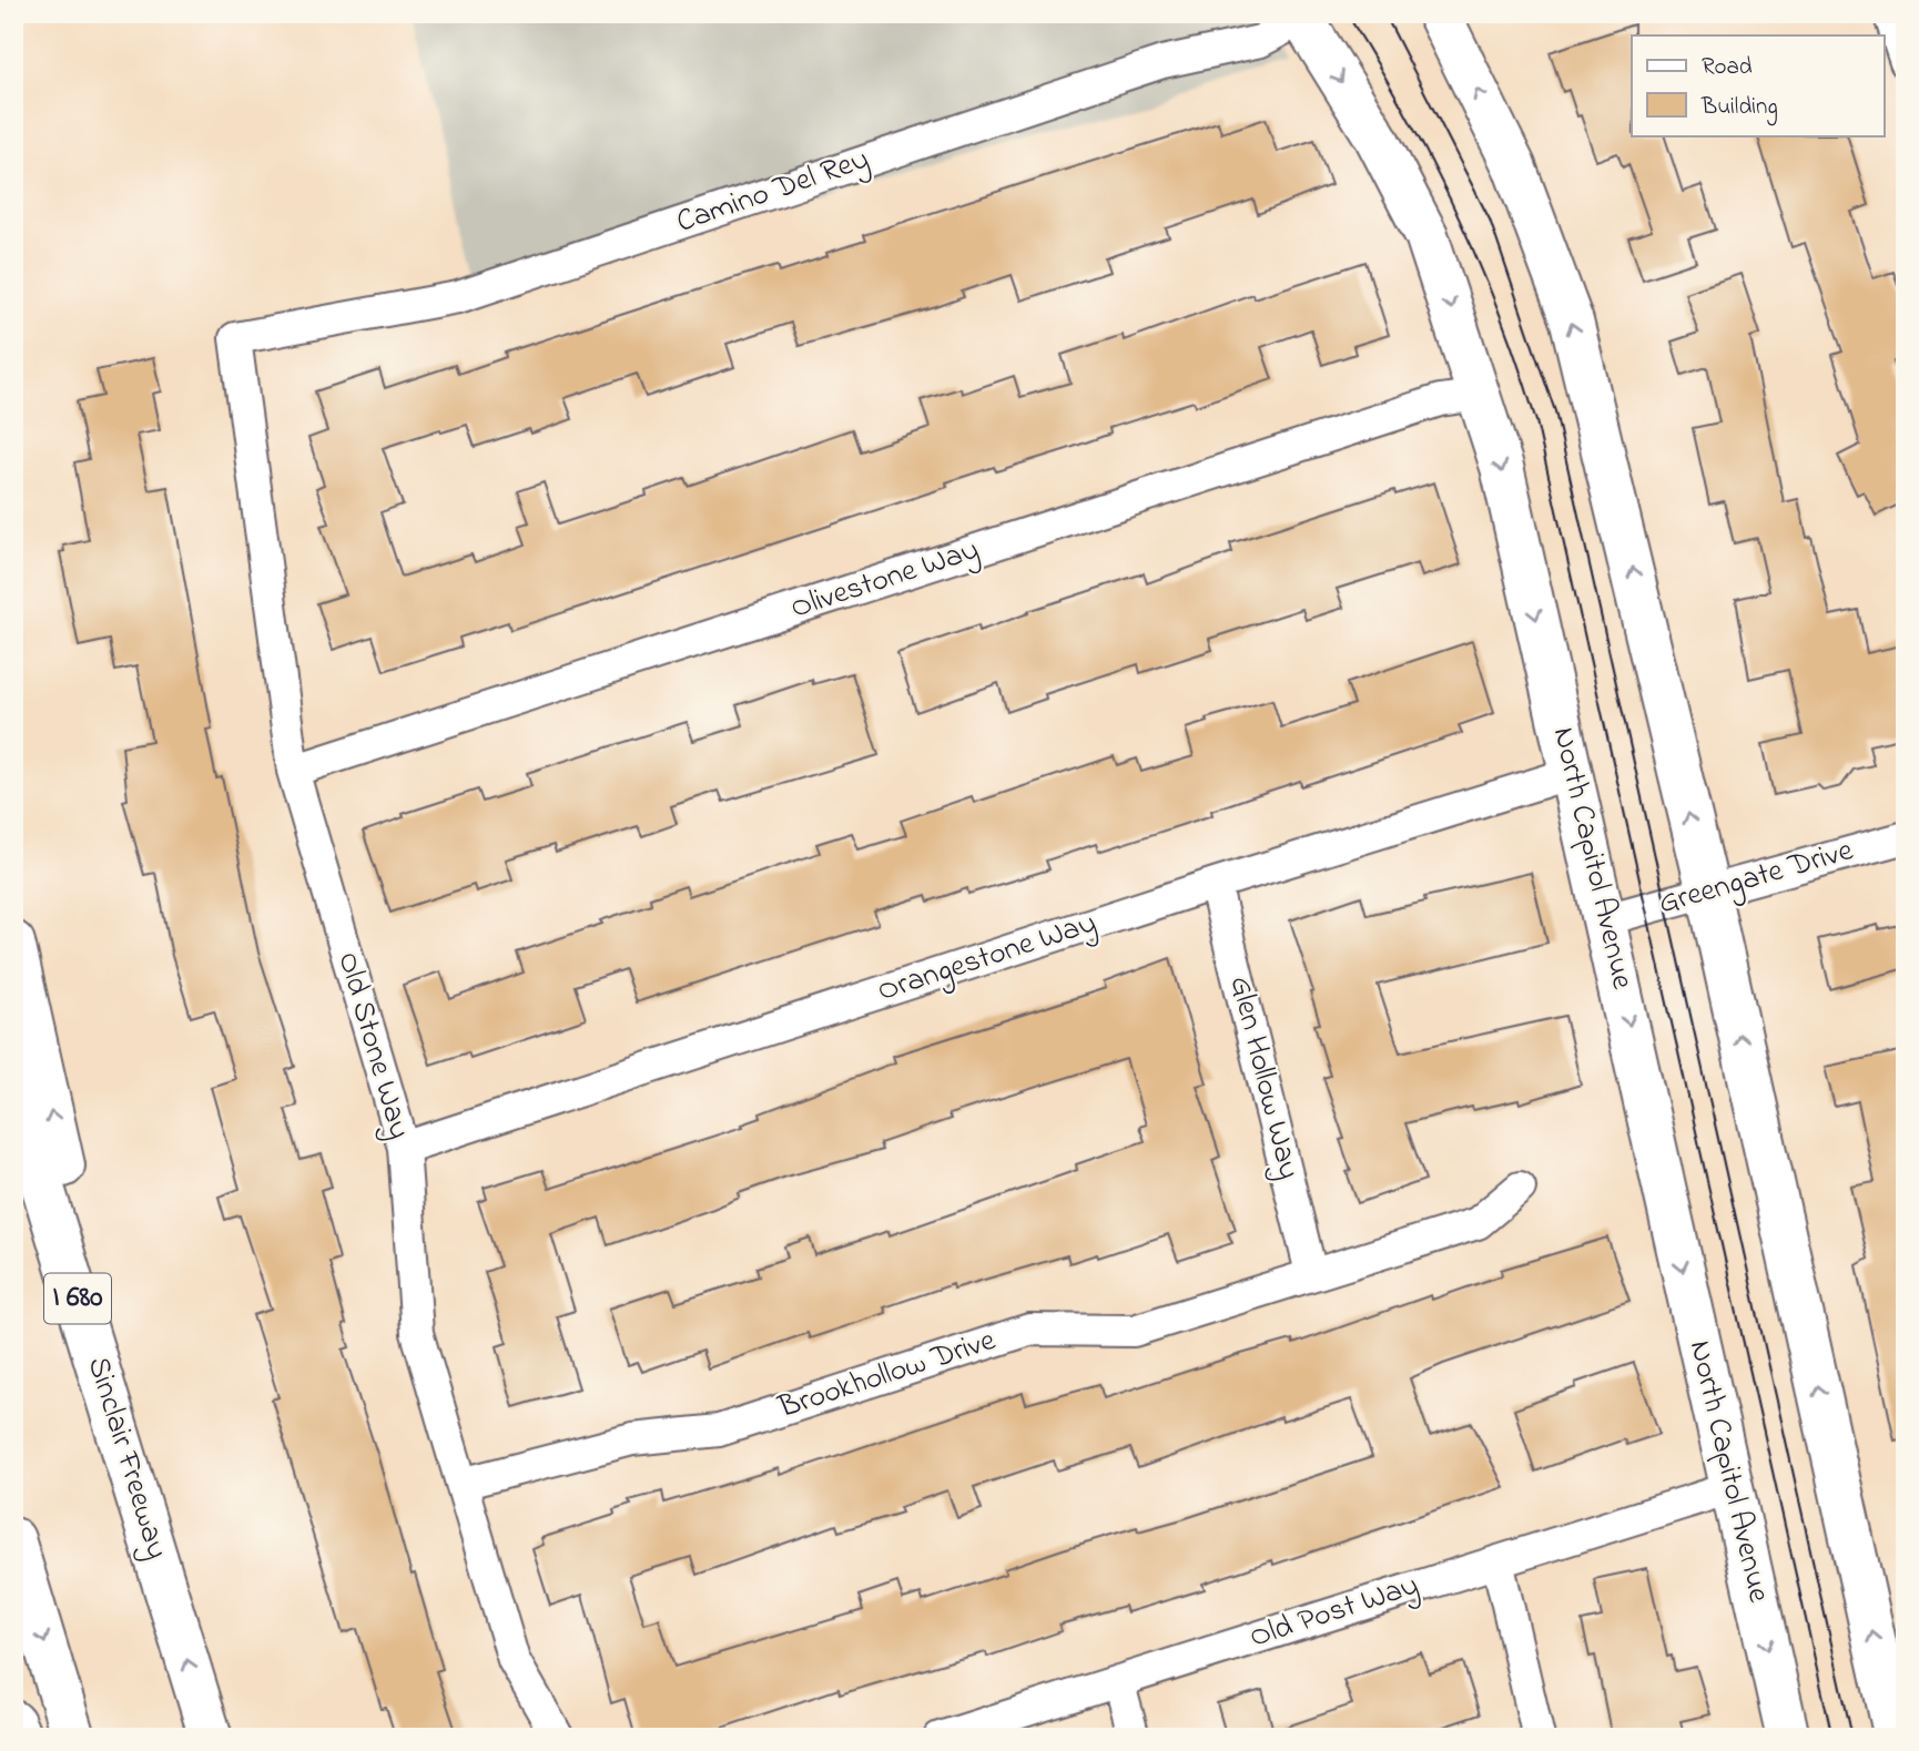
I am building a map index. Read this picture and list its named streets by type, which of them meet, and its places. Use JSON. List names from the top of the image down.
{
  "streets": {
    "main road": ["North Capitol Avenue", "I 680", "Sinclair Freeway"],
    "street": [
      "Camino Del Rey",
      "Olivestone Way",
      "Greengate Drive",
      "Orangestone Way",
      "Old Stone Way",
      "Glen Hollow Way",
      "Brookhollow Drive",
      "Old Post Way"
    ]
  },
  "crossings": [
    ["Camino Del Rey", "North Capitol Avenue"],
    ["Camino Del Rey", "Old Stone Way"],
    ["Olivestone Way", "North Capitol Avenue"],
    ["Olivestone Way", "Old Stone Way"],
    ["North Capitol Avenue", "Greengate Drive"],
    ["North Capitol Avenue", "Orangestone Way"],
    ["North Capitol Avenue", "Old Post Way"],
    ["Orangestone Way", "Old Stone Way"],
    ["Orangestone Way", "Glen Hollow Way"],
    ["Old Stone Way", "Brookhollow Drive"],
    ["Glen Hollow Way", "Brookhollow Drive"]
  ],
  "legend": ["Road", "Building"]
}
